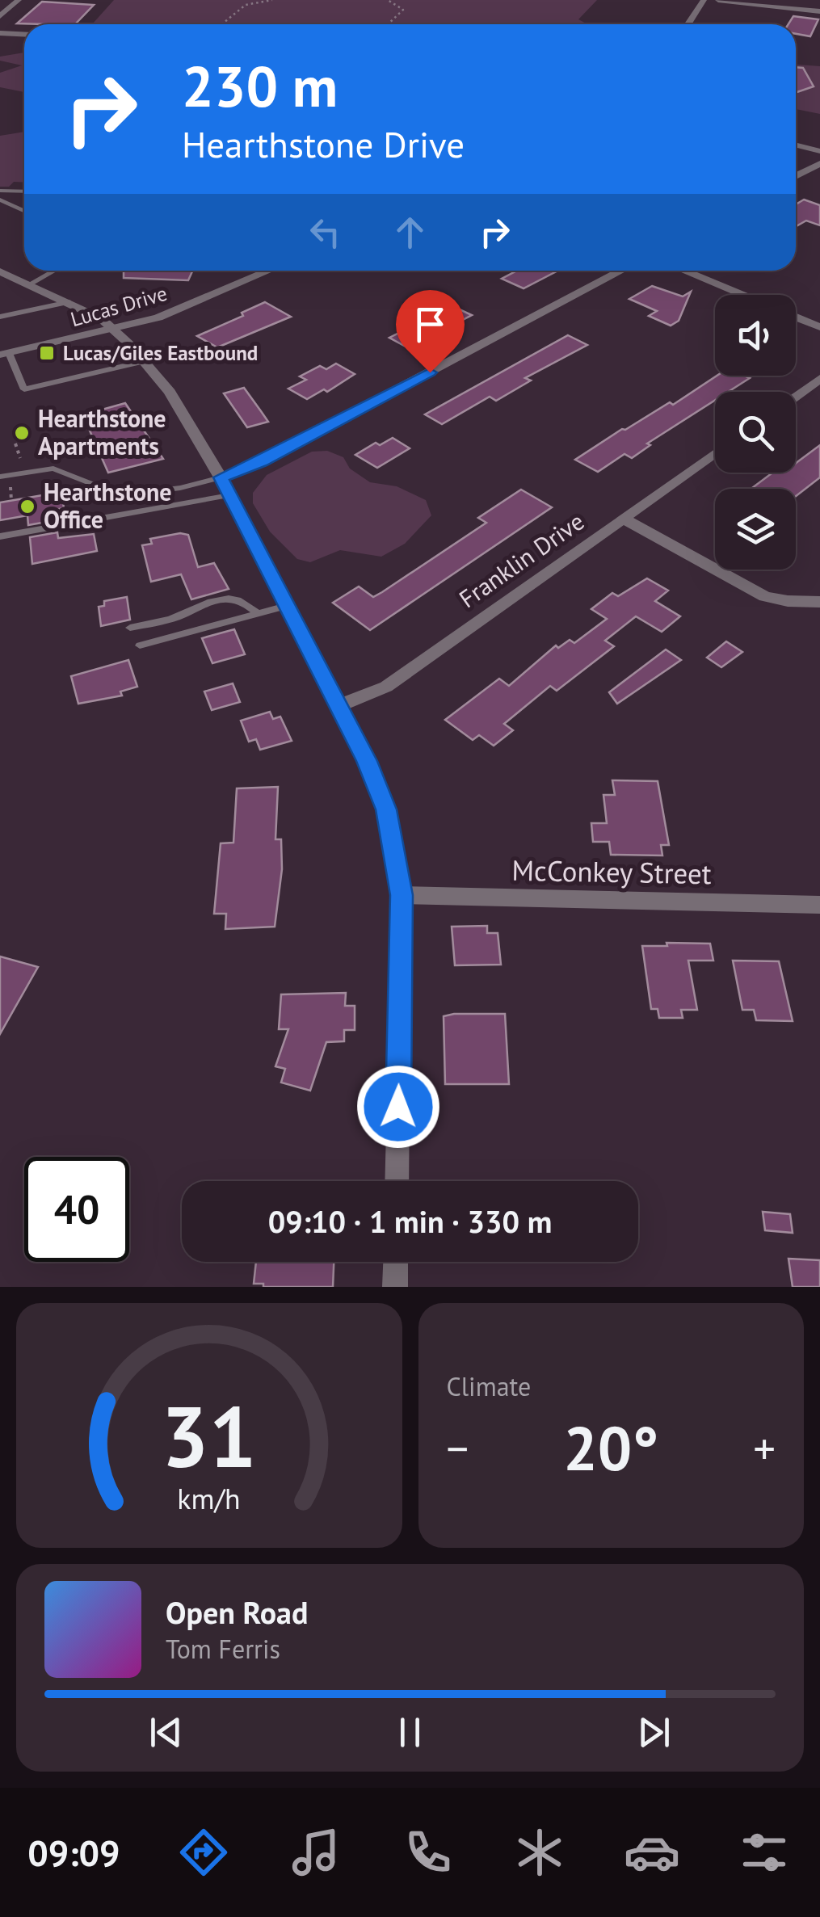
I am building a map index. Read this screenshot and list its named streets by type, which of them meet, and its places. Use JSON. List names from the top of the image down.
{
  "streets": {
    "street": ["Lucas Drive", "Franklin Drive", "McConkey Street"]
  },
  "places": {
    "transit": ["Lucas/Giles Eastbound"],
    "other": ["Hearthstone Apartments", "Hearthstone Office"]
  },
  "page": {
    "turn": ["230 m", "Hearthstone Drive"],
    "limit": "40",
    "trip": "09:10 · 1 min · 330 m",
    "tile": "Climate",
    "heat": ["−", "20°", "+"],
    "song": ["Open Road", "Tom Ferris"],
    "tabs": "09:09",
    "gauge": ["31", "km/h"]
  }
}
